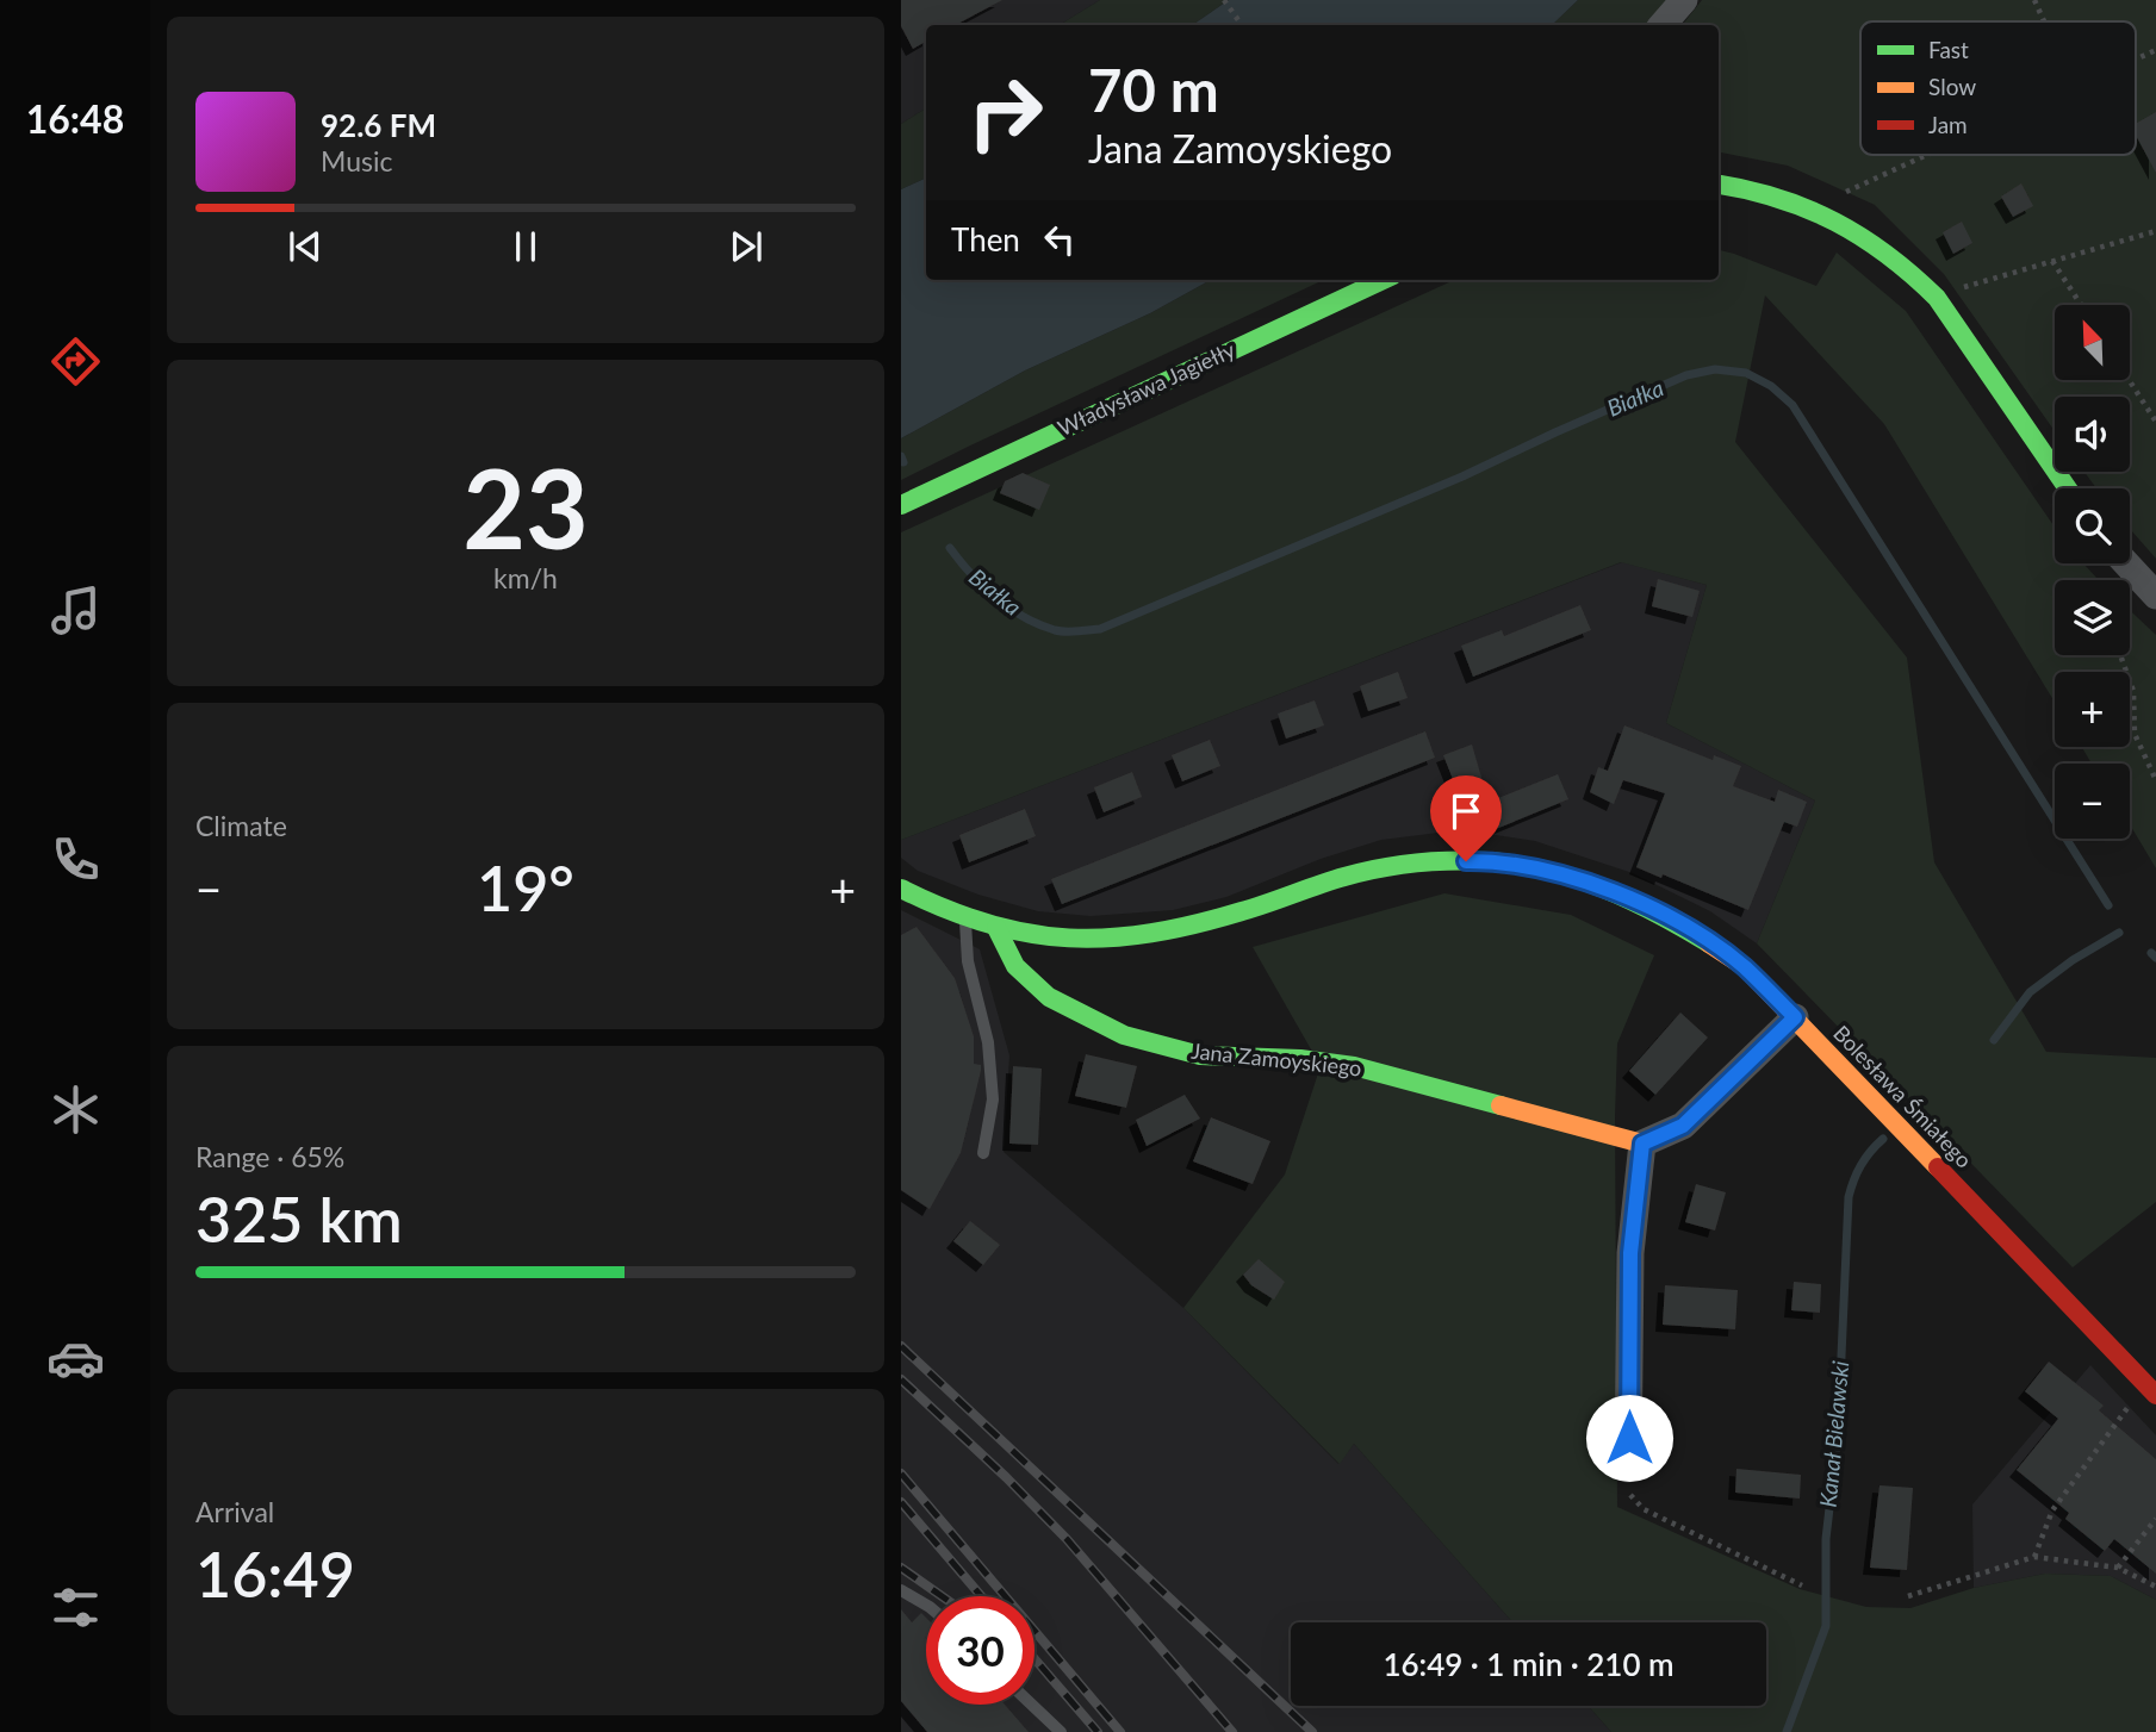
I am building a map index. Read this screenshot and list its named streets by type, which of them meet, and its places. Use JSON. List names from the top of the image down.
{
  "streets": {
    "street": ["Władysława Jagiełły", "Jana Zamoyskiego", "Bolesława Śmiałego"]
  },
  "crossings": [
    ["Jana Zamoyskiego", "Bolesława Śmiałego"]
  ],
  "water": ["Białka", "Kanał Bielawski"],
  "legend": ["Fast", "Slow", "Jam"],
  "north": "top left",
  "page": {
    "tabs": "16:48",
    "turn": ["70 m", "Jana Zamoyskiego"],
    "song": ["92.6 FM", "Music"],
    "then": "Then",
    "map_buttons": ["+", "−"],
    "tile": [
      ["23", "km/h"],
      "Climate",
      ["Range · 65%", "325 km"],
      ["Arrival", "16:49"]
    ],
    "heat": ["−", "19°", "+"],
    "limit": "30",
    "trip": "16:49 · 1 min · 210 m"
  }
}
